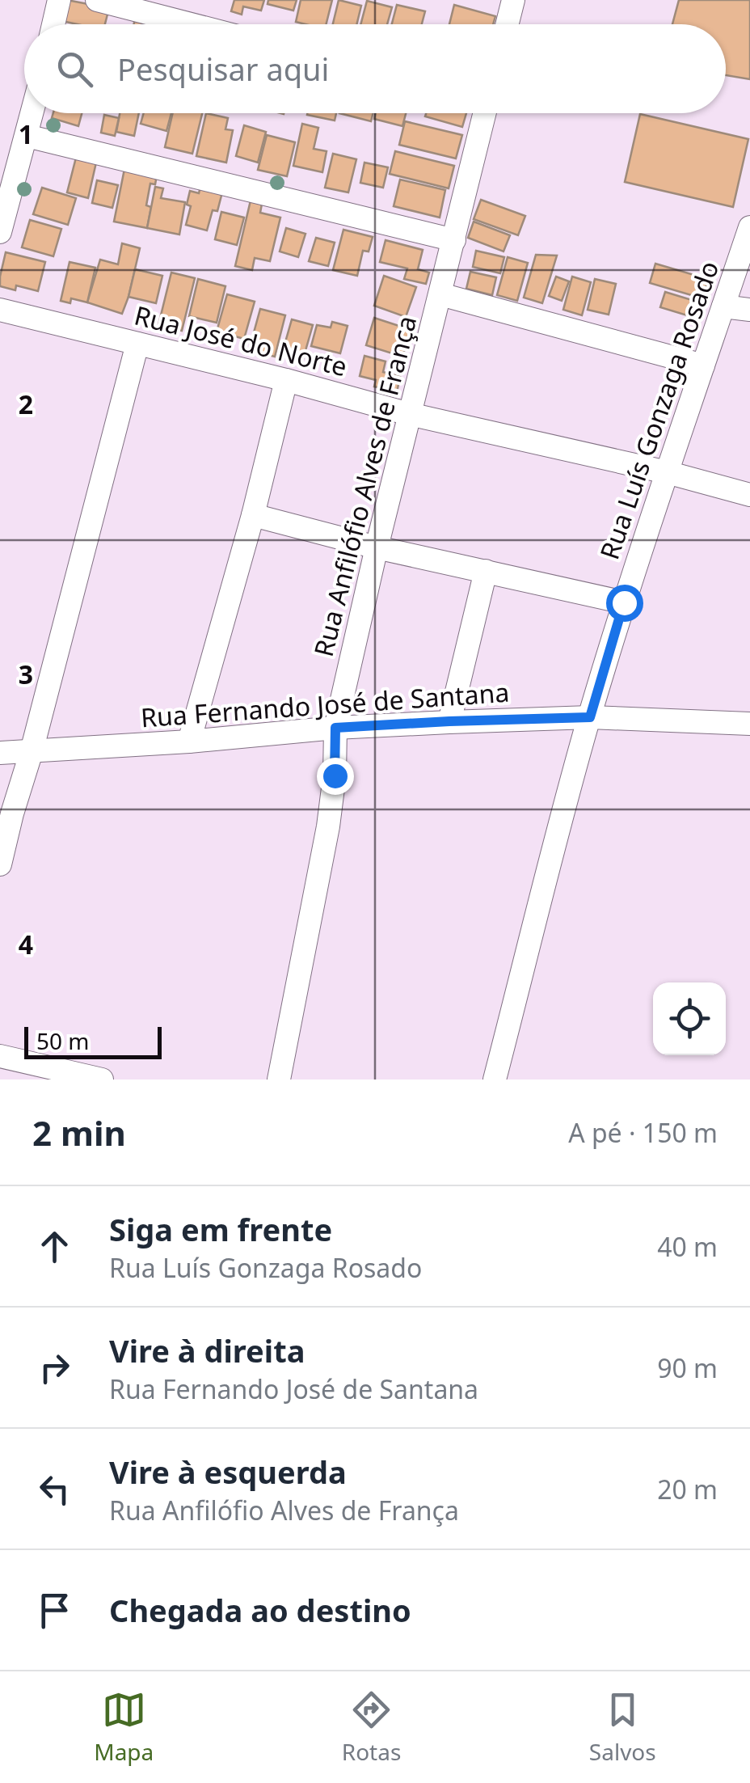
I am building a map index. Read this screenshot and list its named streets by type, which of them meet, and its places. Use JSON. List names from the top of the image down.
{
  "streets": {
    "street": [
      "Rua José do Norte",
      "Rua Luís Gonzaga Rosado",
      "Rua Anfilófio Alves de França",
      "Rua Fernando José de Santana"
    ]
  },
  "crossings": [
    ["Rua José do Norte", "Rua Luís Gonzaga Rosado"],
    ["Rua José do Norte", "Rua Anfilófio Alves de França"],
    ["Rua Luís Gonzaga Rosado", "Rua Fernando José de Santana"],
    ["Rua Anfilófio Alves de França", "Rua Fernando José de Santana"]
  ],
  "scale_bar": "50 m",
  "page": {
    "search": "Pesquisar aqui",
    "scale": "50 m",
    "heading": ["2 min", "A pé · 150 m"],
    "list": [
      ["Siga em frente", "Rua Luís Gonzaga Rosado", "40 m"],
      ["Vire à direita", "Rua Fernando José de Santana", "90 m"],
      ["Vire à esquerda", "Rua Anfilófio Alves de França", "20 m"],
      "Chegada ao destino"
    ],
    "nav": ["Mapa", "Rotas", "Salvos"]
  },
  "grid": {
    "rows": [
      "1",
      "2",
      "3",
      "4"
    ]
  }
}
